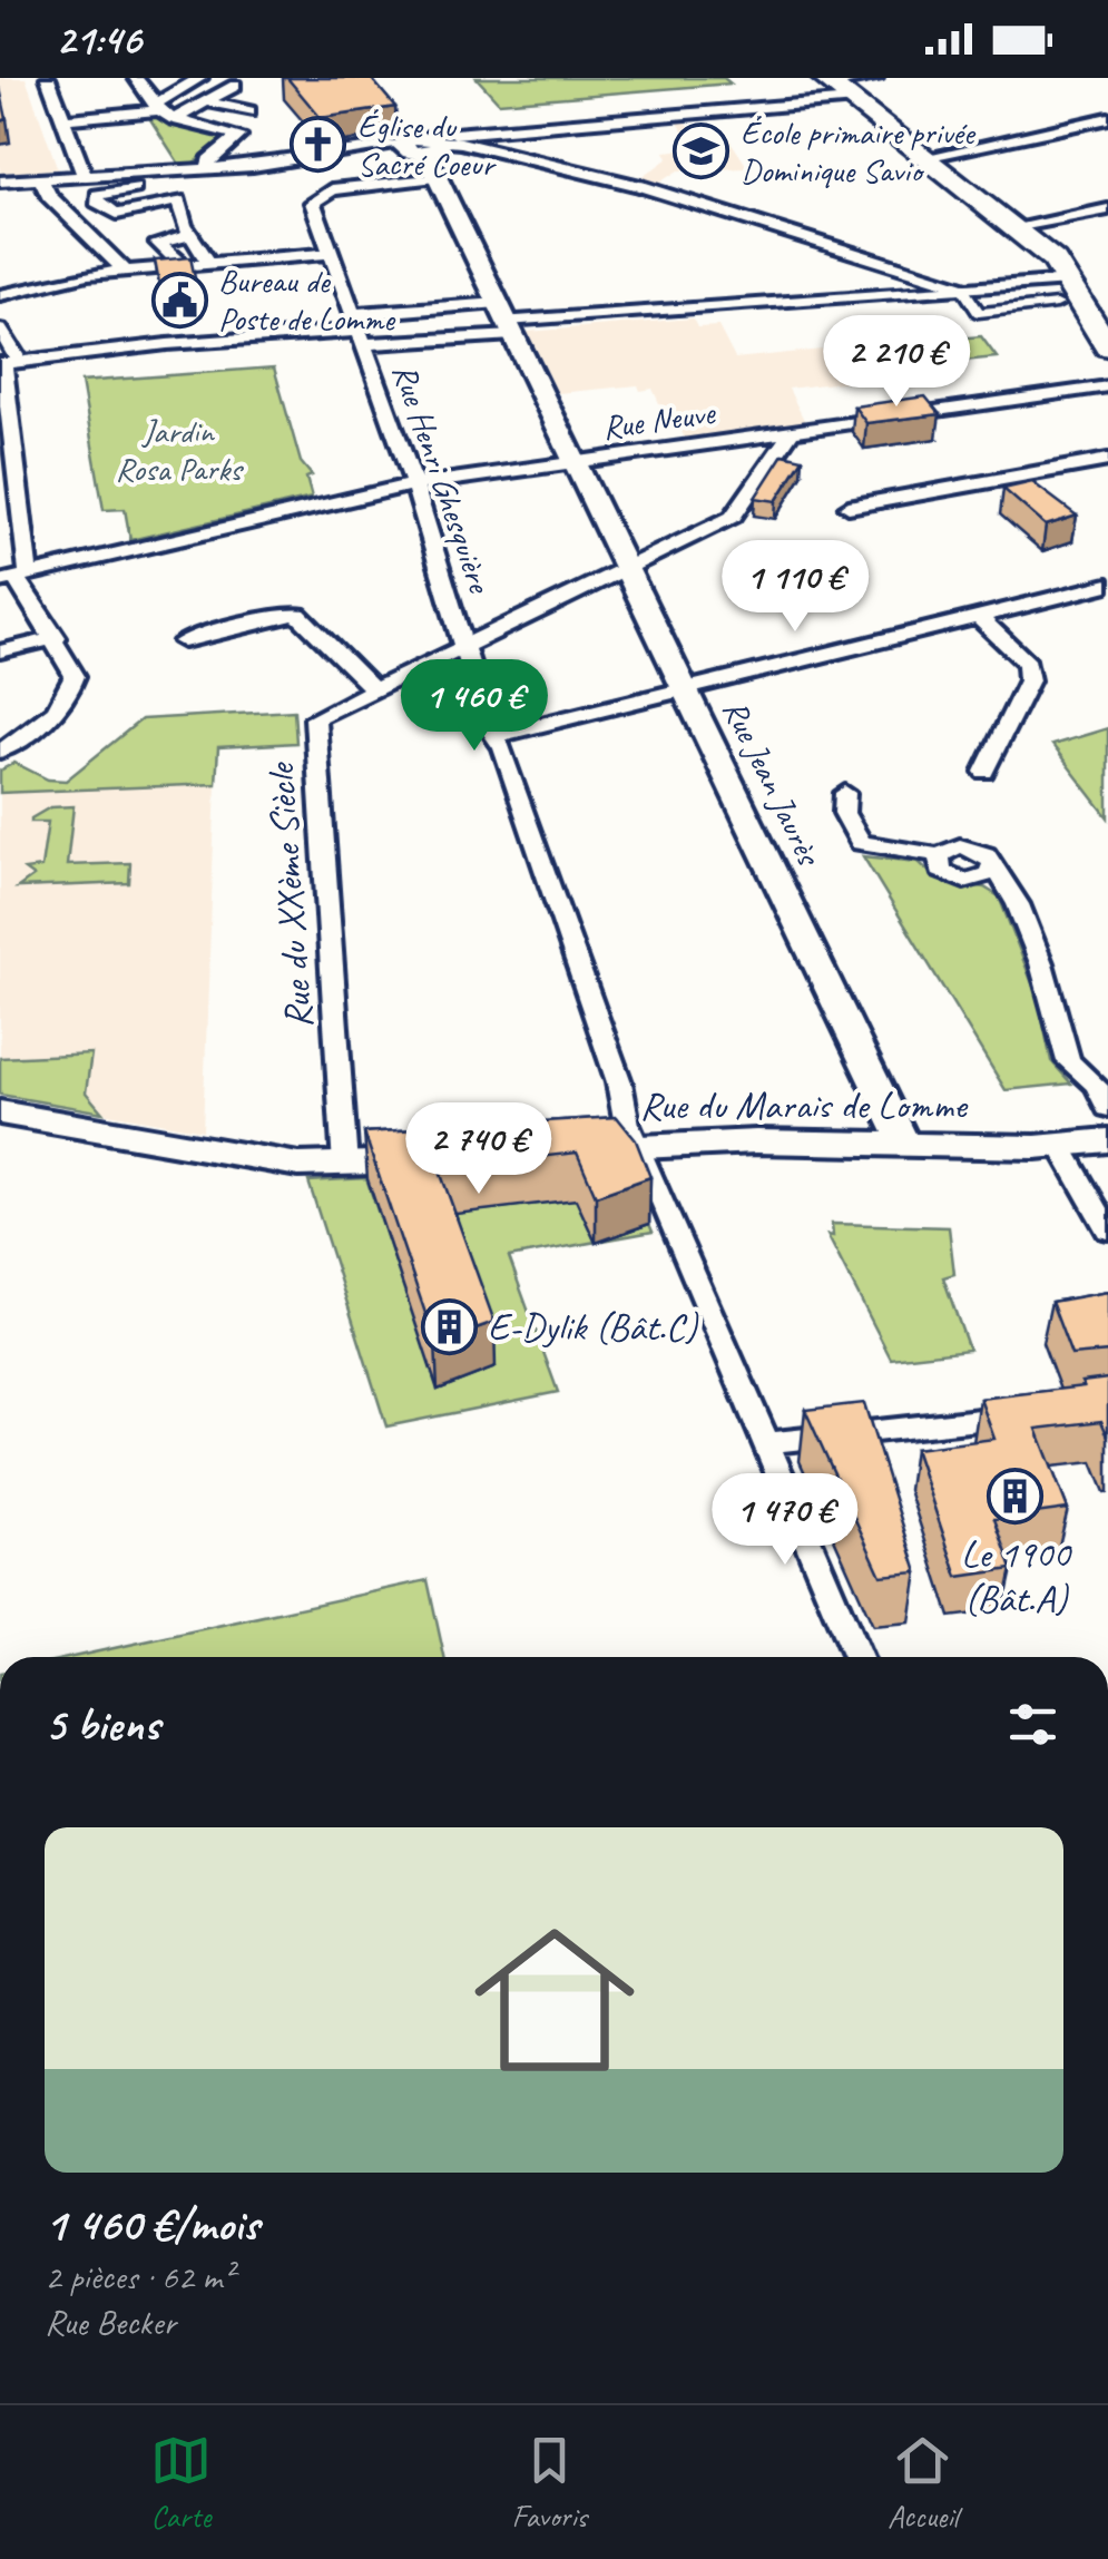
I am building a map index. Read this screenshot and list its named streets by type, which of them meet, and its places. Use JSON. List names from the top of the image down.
{
  "streets": {
    "street": [
      "Rue Neuve",
      "Rue Henri Ghesquière",
      "Rue Jean Jaurès",
      "Rue du XXème Siècle",
      "Rue du Marais de Lomme"
    ]
  },
  "crossings": [
    ["Rue Neuve", "Rue Henri Ghesquière"],
    ["Rue Neuve", "Rue Jean Jaurès"],
    ["Rue Neuve", "Rue du XXème Siècle"],
    ["Rue Henri Ghesquière", "Rue Jean Jaurès"],
    ["Rue Henri Ghesquière", "Rue du XXème Siècle"],
    ["Rue Henri Ghesquière", "Rue du Marais de Lomme"],
    ["Rue Jean Jaurès", "Rue du XXème Siècle"],
    ["Rue Jean Jaurès", "Rue du Marais de Lomme"]
  ],
  "parks": ["Jardin Rosa Parks"],
  "places": {
    "church": ["Église du Sacré Coeur"],
    "school or university": ["École primaire privée Dominique Savio"],
    "public building": ["Bureau de Poste de Lomme"],
    "building": ["E-Dylik (Bât.C)", "Le 1900 (Bât.A)"]
  },
  "page": {
    "status": "21:46",
    "price": [
      "2 210 €",
      "1 110 €",
      "1 460 €",
      "2 740 €",
      "1 470 €"
    ],
    "heading": "5 biens",
    "list": [
      {
        "name": "1 460 €/mois",
        "note": "2 pièces · 62 m² · Rue Becker"
      }
    ],
    "tabs": ["Carte", "Favoris", "Accueil"]
  }
}
